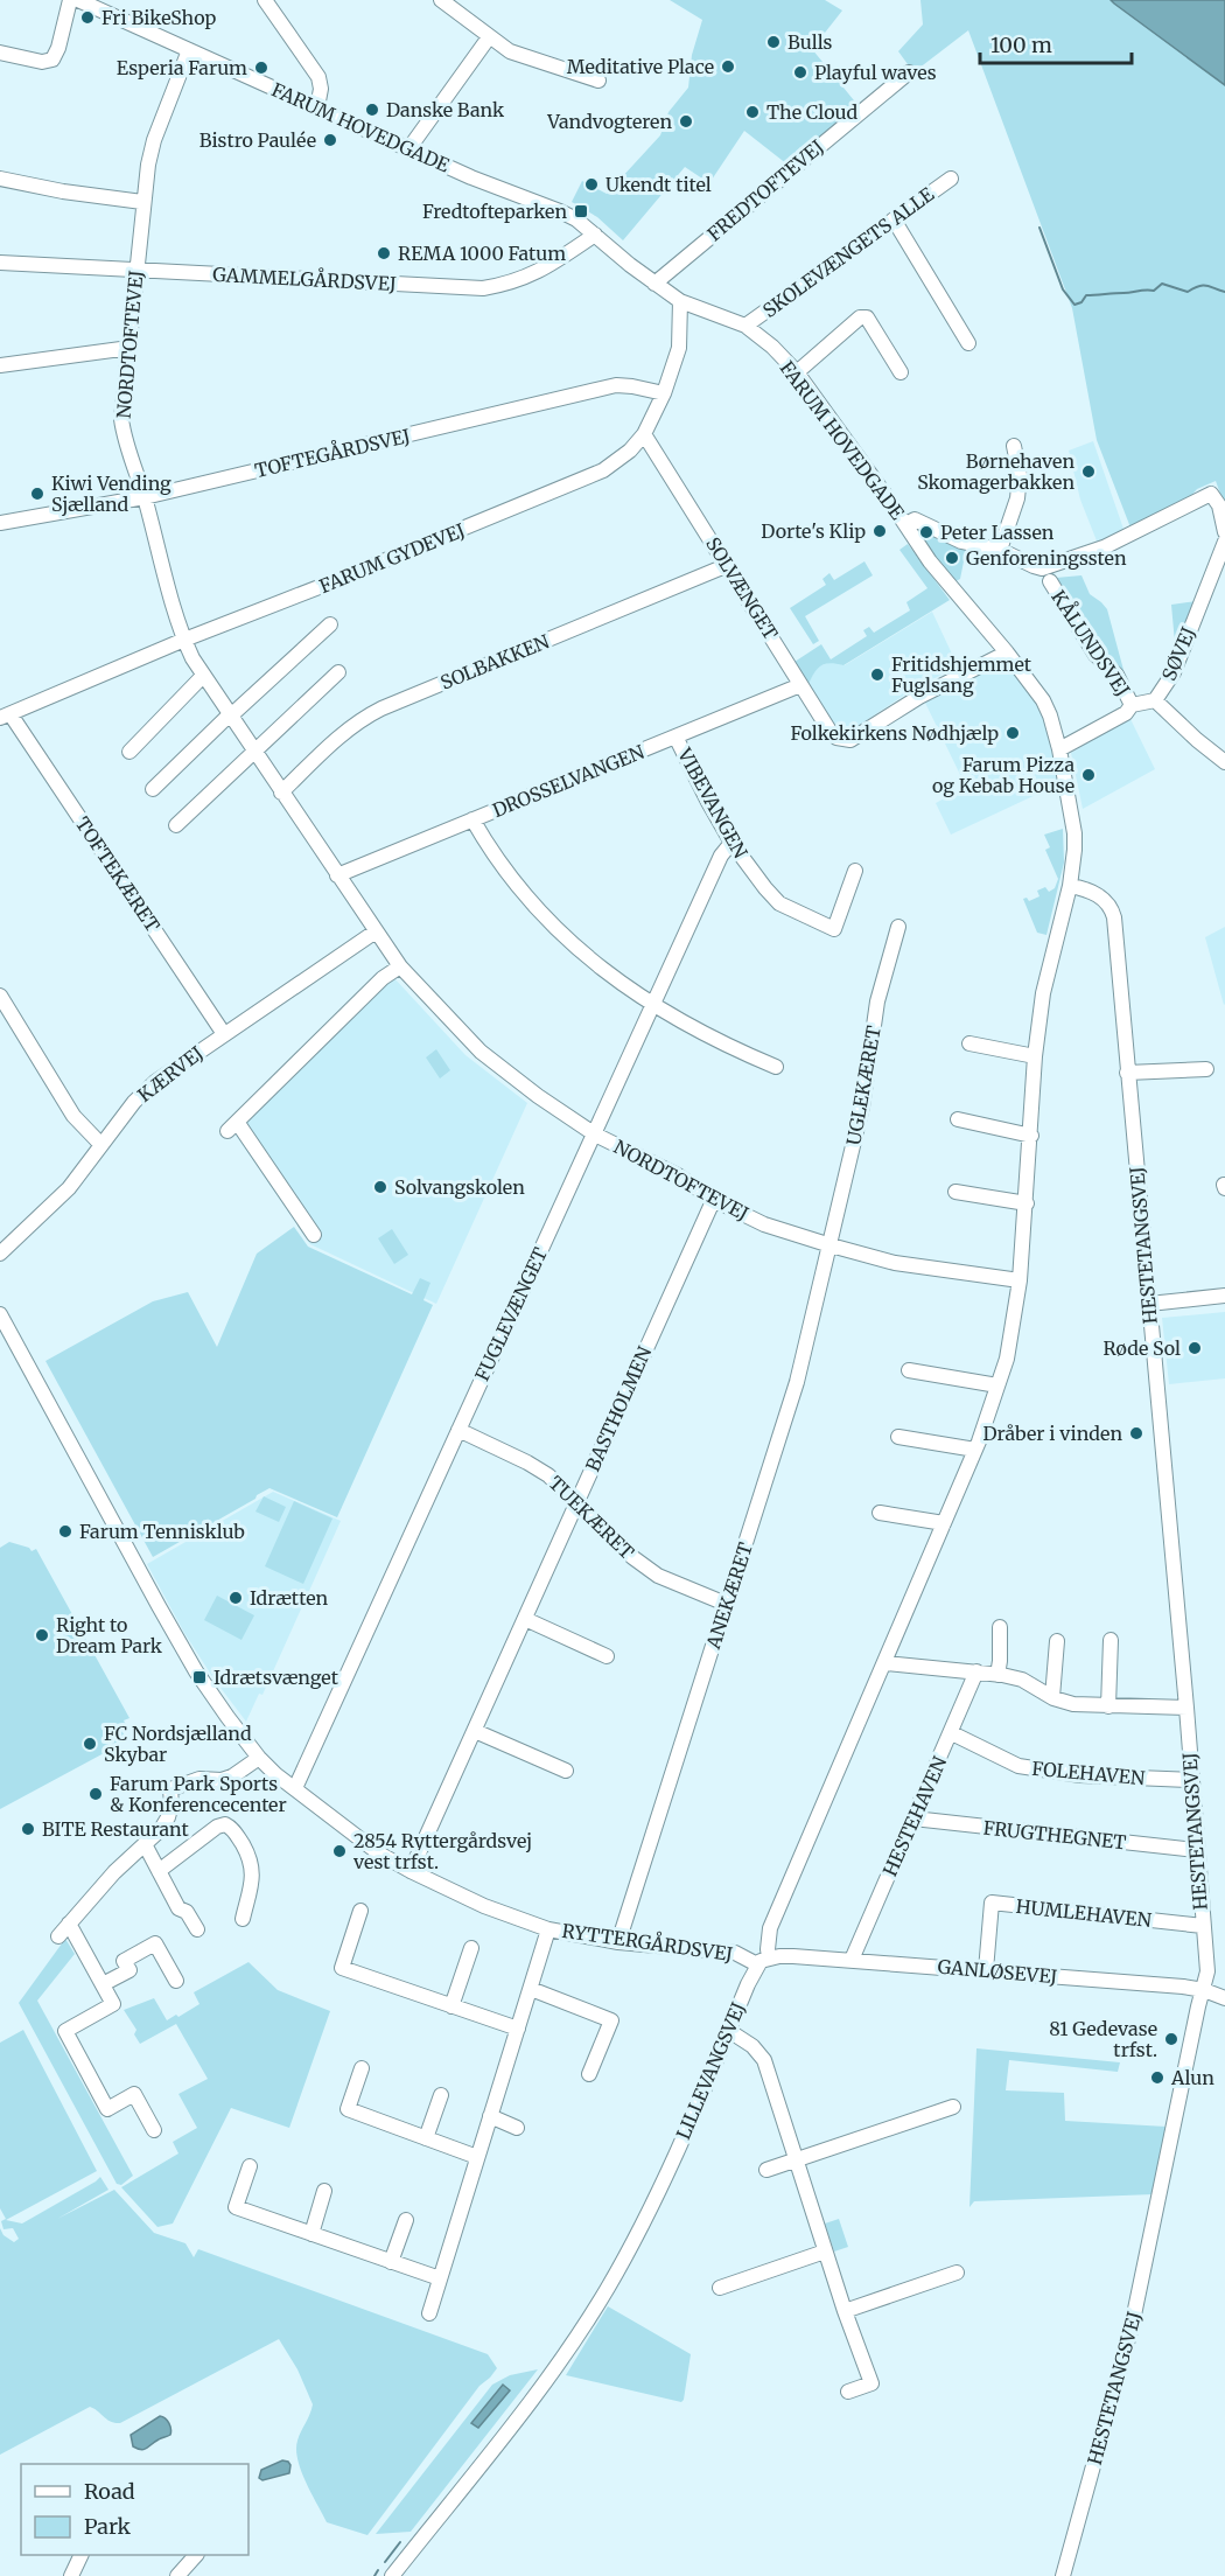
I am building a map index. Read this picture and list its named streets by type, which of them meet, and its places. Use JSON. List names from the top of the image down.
{
  "streets": {
    "street": [
      "FARUM HOVEDGADE",
      "FREDTOFTEVEJ",
      "SKOLEVÆNGETS ALLE",
      "GAMMELGÅRDSVEJ",
      "NORDTOFTEVEJ",
      "TOFTEGÅRDSVEJ",
      "FARUM GYDEVEJ",
      "SOLVÆNGET",
      "KÅLUNDSVEJ",
      "SØVEJ",
      "SOLBAKKEN",
      "DROSSELVANGEN",
      "VIBEVANGEN",
      "TOFTEKÆRET",
      "KÆRVEJ",
      "UGLEKÆRET",
      "HESTETANGSVEJ",
      "FUGLEVÆNGET",
      "BASTHOLMEN",
      "TUEKÆRET",
      "ANEKÆRET",
      "FOLEHAVEN",
      "HESTEHAVEN",
      "FRUGTHEGNET",
      "HUMLEHAVEN",
      "RYTTERGÅRDSVEJ",
      "GANLØSEVEJ",
      "LILLEVANGSVEJ"
    ]
  },
  "crossings": [
    ["FARUM HOVEDGADE", "FREDTOFTEVEJ"],
    ["FARUM HOVEDGADE", "SKOLEVÆNGETS ALLE"],
    ["FARUM HOVEDGADE", "GAMMELGÅRDSVEJ"],
    ["FARUM HOVEDGADE", "NORDTOFTEVEJ"],
    ["FARUM HOVEDGADE", "FARUM GYDEVEJ"],
    ["FARUM HOVEDGADE", "SOLVÆNGET"],
    ["FARUM HOVEDGADE", "KÅLUNDSVEJ"],
    ["FARUM HOVEDGADE", "SØVEJ"],
    ["FARUM HOVEDGADE", "HESTETANGSVEJ"],
    ["FARUM HOVEDGADE", "LILLEVANGSVEJ"],
    ["GAMMELGÅRDSVEJ", "NORDTOFTEVEJ"],
    ["NORDTOFTEVEJ", "TOFTEGÅRDSVEJ"],
    ["NORDTOFTEVEJ", "FARUM GYDEVEJ"],
    ["NORDTOFTEVEJ", "SOLBAKKEN"],
    ["NORDTOFTEVEJ", "DROSSELVANGEN"],
    ["NORDTOFTEVEJ", "KÆRVEJ"],
    ["NORDTOFTEVEJ", "UGLEKÆRET"],
    ["NORDTOFTEVEJ", "FUGLEVÆNGET"],
    ["NORDTOFTEVEJ", "BASTHOLMEN"],
    ["NORDTOFTEVEJ", "ANEKÆRET"],
    ["NORDTOFTEVEJ", "LILLEVANGSVEJ"],
    ["TOFTEGÅRDSVEJ", "FARUM GYDEVEJ"],
    ["FARUM GYDEVEJ", "SOLVÆNGET"],
    ["FARUM GYDEVEJ", "TOFTEKÆRET"],
    ["SOLVÆNGET", "SOLBAKKEN"],
    ["SOLVÆNGET", "DROSSELVANGEN"],
    ["KÅLUNDSVEJ", "SØVEJ"],
    ["DROSSELVANGEN", "VIBEVANGEN"],
    ["VIBEVANGEN", "FUGLEVÆNGET"],
    ["TOFTEKÆRET", "KÆRVEJ"],
    ["UGLEKÆRET", "ANEKÆRET"],
    ["HESTETANGSVEJ", "FOLEHAVEN"],
    ["HESTETANGSVEJ", "FRUGTHEGNET"],
    ["HESTETANGSVEJ", "HUMLEHAVEN"],
    ["HESTETANGSVEJ", "GANLØSEVEJ"],
    ["HESTETANGSVEJ", "LILLEVANGSVEJ"],
    ["FUGLEVÆNGET", "TUEKÆRET"],
    ["FUGLEVÆNGET", "RYTTERGÅRDSVEJ"],
    ["BASTHOLMEN", "TUEKÆRET"],
    ["BASTHOLMEN", "RYTTERGÅRDSVEJ"],
    ["TUEKÆRET", "ANEKÆRET"],
    ["ANEKÆRET", "RYTTERGÅRDSVEJ"],
    ["FOLEHAVEN", "HESTEHAVEN"],
    ["HESTEHAVEN", "FRUGTHEGNET"],
    ["HESTEHAVEN", "GANLØSEVEJ"],
    ["HUMLEHAVEN", "GANLØSEVEJ"],
    ["RYTTERGÅRDSVEJ", "GANLØSEVEJ"],
    ["RYTTERGÅRDSVEJ", "LILLEVANGSVEJ"],
    ["GANLØSEVEJ", "LILLEVANGSVEJ"]
  ],
  "places": {
    "other": [
      "Fri BikeShop",
      "Bulls",
      "Meditative Place",
      "Esperia Farum",
      "Playful waves",
      "Danske Bank",
      "The Cloud",
      "Vandvogteren",
      "Bistro Paulée",
      "Ukendt titel",
      "REMA 1000 Fatum",
      "Børnehaven Skomagerbakken",
      "Kiwi Vending Sjælland",
      "Dorte's Klip",
      "Peter Lassen",
      "Genforeningssten",
      "Fritidshjemmet Fuglsang",
      "Folkekirkens Nødhjælp",
      "Farum Pizza og Kebab House",
      "Solvangskolen",
      "Røde Sol",
      "Dråber i vinden",
      "Farum Tennisklub",
      "Idrætten",
      "Right to Dream Park",
      "FC Nordsjælland Skybar",
      "Farum Park Sports & Konferencecenter",
      "BITE Restaurant",
      "2854 Ryttergårdsvej vest trfst.",
      "81 Gedevase trfst.",
      "Alun"
    ],
    "transit": ["Fredtofteparken", "Idrætsvænget"]
  },
  "legend": ["Road", "Park"],
  "scale_bar": "100 m"
}
